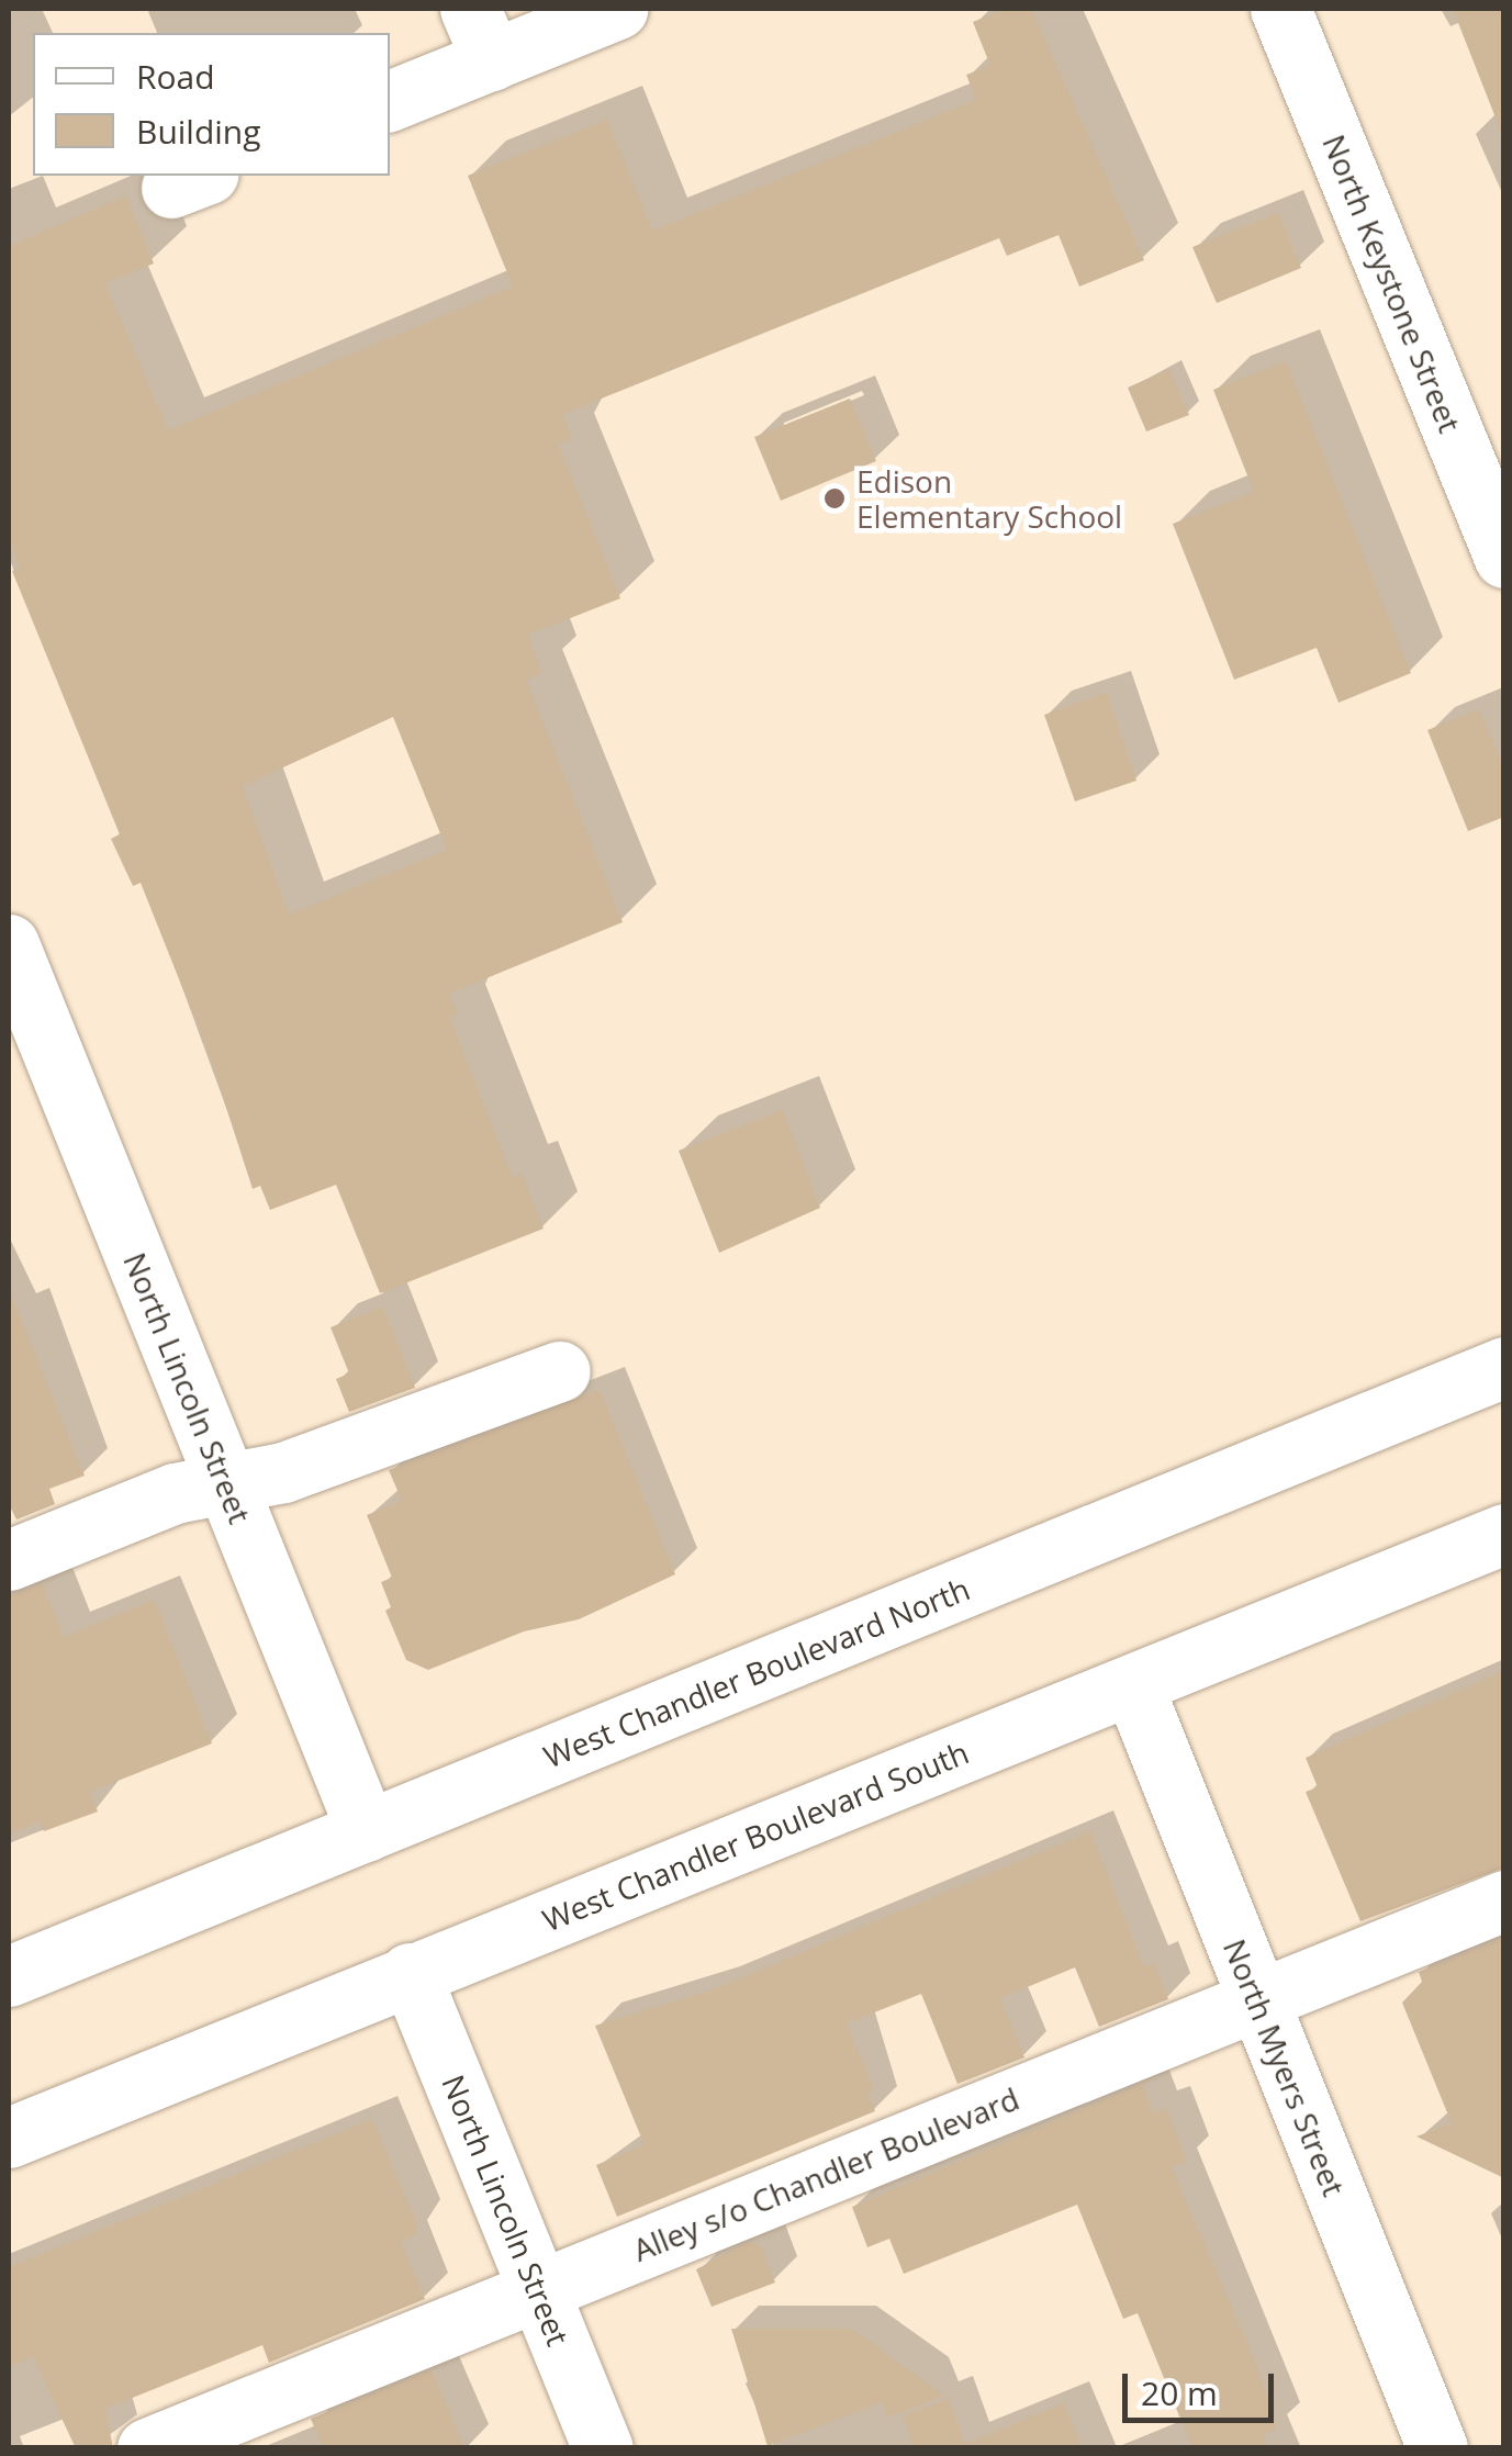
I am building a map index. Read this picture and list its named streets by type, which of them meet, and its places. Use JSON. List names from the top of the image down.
{
  "streets": {
    "main road": [
      "North Keystone Street",
      "North Lincoln Street",
      "West Chandler Boulevard North",
      "West Chandler Boulevard South",
      "North Myers Street",
      "Alley s/o Chandler Boulevard"
    ]
  },
  "crossings": [
    ["North Lincoln Street", "West Chandler Boulevard North"],
    ["North Lincoln Street", "West Chandler Boulevard South"],
    ["North Lincoln Street", "Alley s/o Chandler Boulevard"],
    ["West Chandler Boulevard South", "North Myers Street"],
    ["North Myers Street", "Alley s/o Chandler Boulevard"]
  ],
  "places": ["Edison Elementary School"],
  "legend": ["Road", "Building"],
  "scale_bar": "20 m"
}
